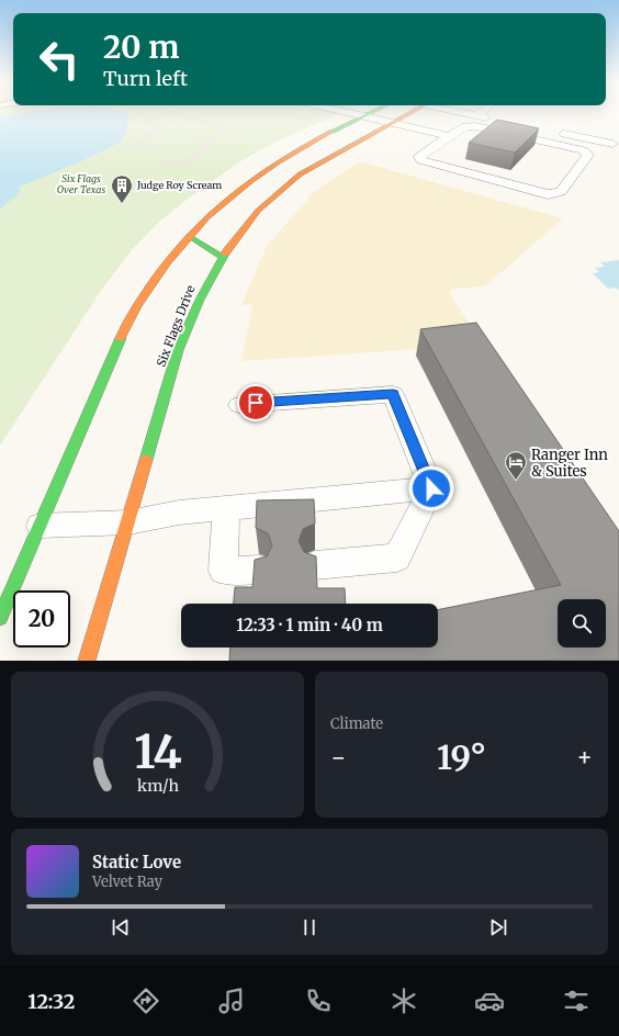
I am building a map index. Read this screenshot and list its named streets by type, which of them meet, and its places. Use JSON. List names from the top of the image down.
{
  "streets": {
    "street": ["Six Flags Drive"]
  },
  "parks": ["Six Flags Over Texas"],
  "places": {
    "building": ["Judge Roy Scream"],
    "hotel": ["Ranger Inn & Suites"]
  },
  "page": {
    "turn": ["20 m", "Turn left"],
    "limit": "20",
    "trip": "12:33 · 1 min · 40 m",
    "tile": "Climate",
    "heat": ["−", "19°", "+"],
    "song": ["Static Love", "Velvet Ray"],
    "tabs": "12:32",
    "gauge": ["14", "km/h"]
  }
}
